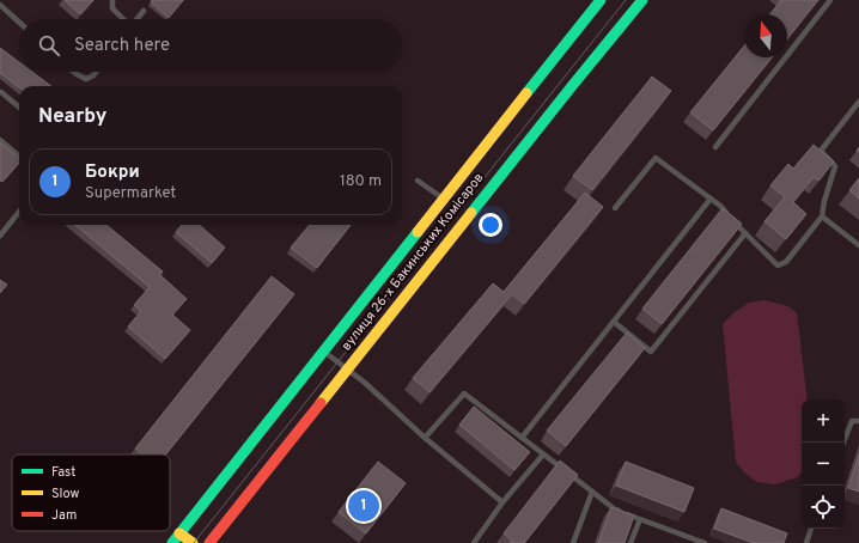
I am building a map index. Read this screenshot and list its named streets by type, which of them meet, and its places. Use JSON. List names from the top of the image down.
{
  "streets": {
    "street": ["вулиця 26-х Бакинських Комісаров"]
  },
  "legend": ["Fast", "Slow", "Jam"],
  "north": "top",
  "page": {
    "search": "Search here",
    "heading": "Nearby",
    "list": [
      {
        "mark": "1",
        "name": "Бокри",
        "note": "Supermarket",
        "value": "180 m"
      }
    ],
    "map_buttons": ["+", "−"],
    "pins": "1"
  }
}
